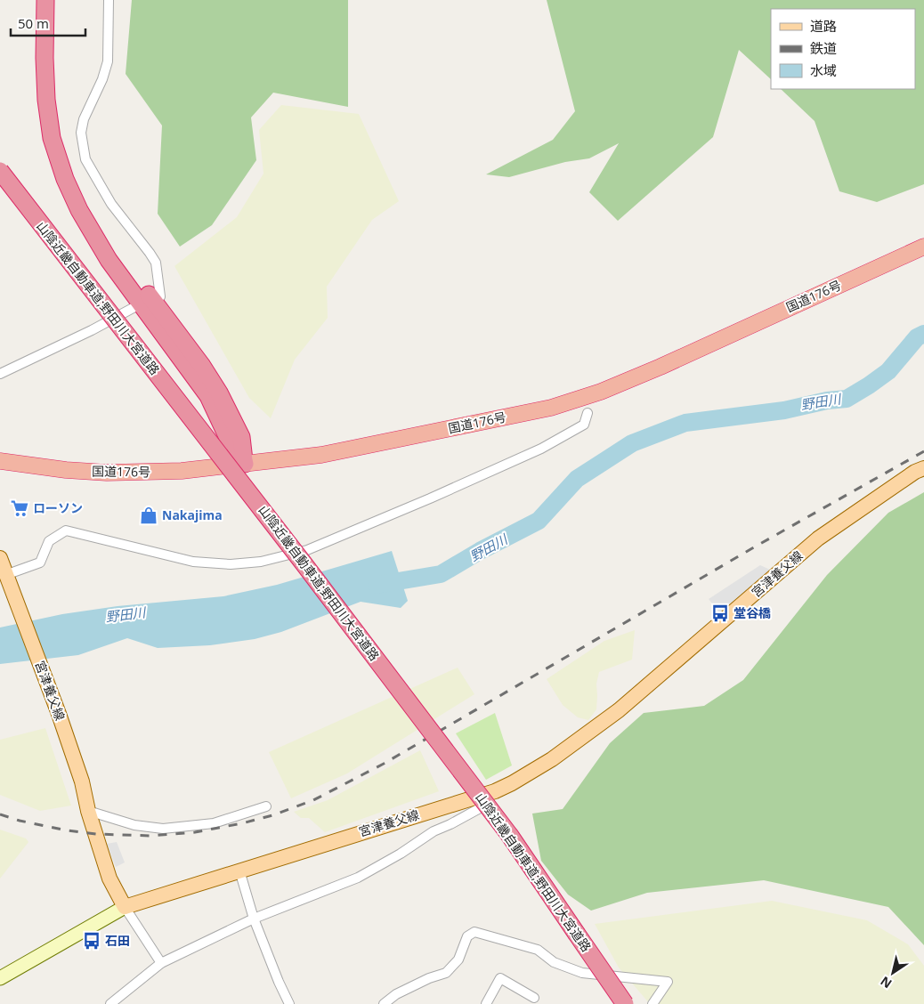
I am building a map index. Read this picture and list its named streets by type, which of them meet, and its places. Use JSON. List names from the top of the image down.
{
  "streets": {
    "highway": ["国道176号", "山陰近畿自動車道;野田川大宮道路"],
    "main road": ["宮津養父線"]
  },
  "water": ["野田川"],
  "places": {
    "supermarket": ["ローソン"],
    "shop": ["Nakajima"],
    "bus stop": ["堂谷橋", "石田"]
  },
  "legend": ["道路", "鉄道", "水域"],
  "scale_bar": "50 m",
  "north": "bottom left"
}
